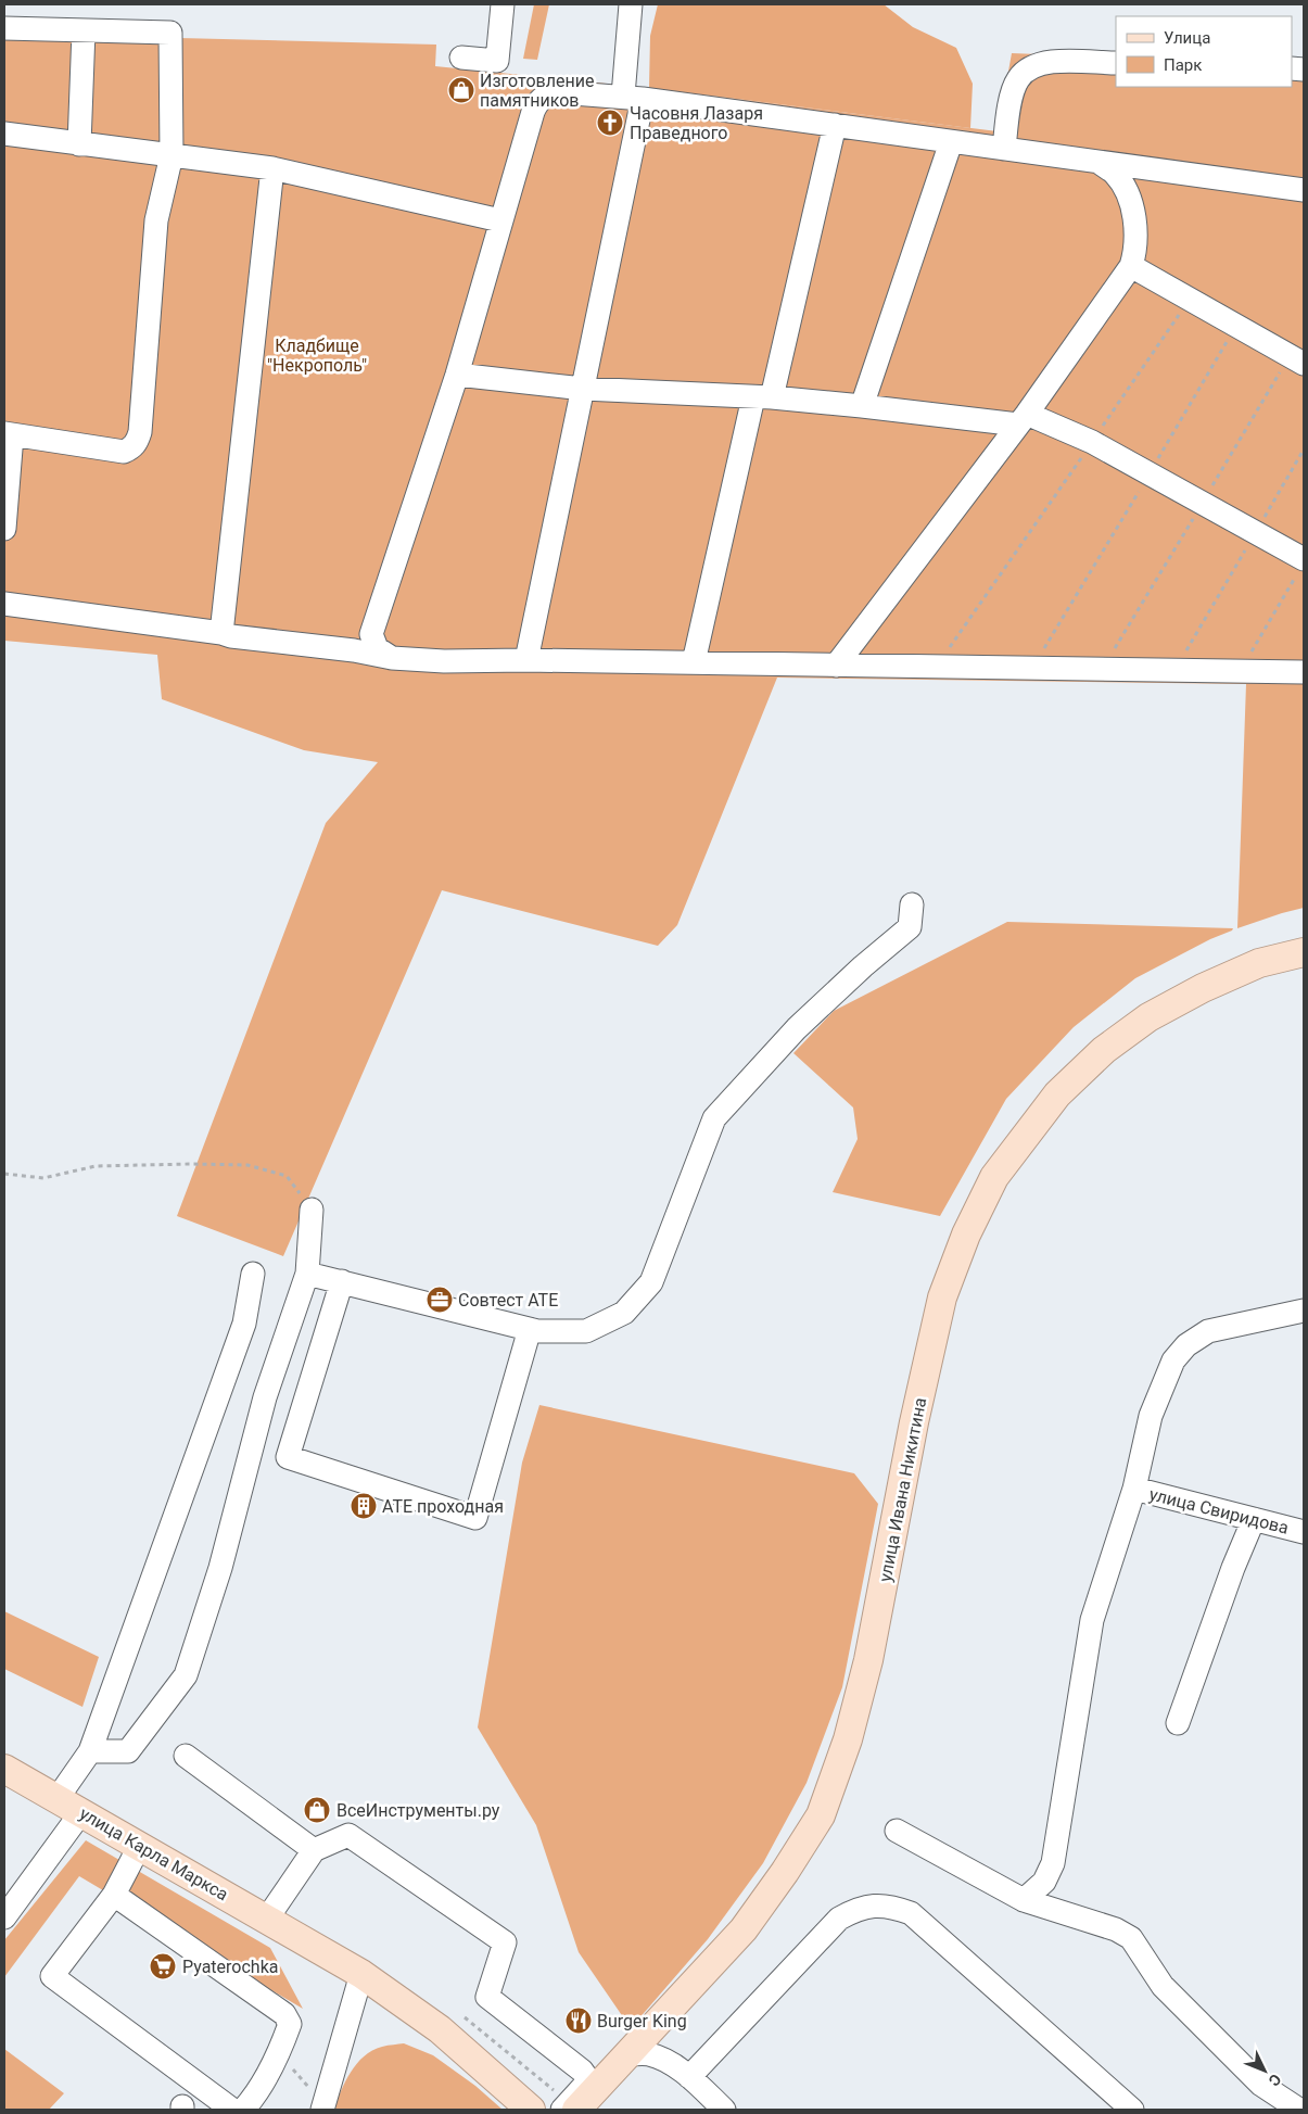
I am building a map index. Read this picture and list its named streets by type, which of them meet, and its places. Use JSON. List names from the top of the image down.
{
  "streets": {
    "main road": ["улица Ивана Никитина", "улица Карла Маркса"],
    "street": ["улица Свиридова"]
  },
  "parks": ["Кладбище \"Некрополь\""],
  "places": {
    "shop": ["Изготовление памятников", "ВсеИнструменты.ру"],
    "church": ["Часовня Лазаря Праведного"],
    "office": ["Совтест АТЕ"],
    "building": ["АТЕ проходная"],
    "supermarket": ["Pyaterochka"],
    "restaurant": ["Burger King"]
  },
  "legend": ["Улица", "Парк"],
  "north": "bottom right"
}
